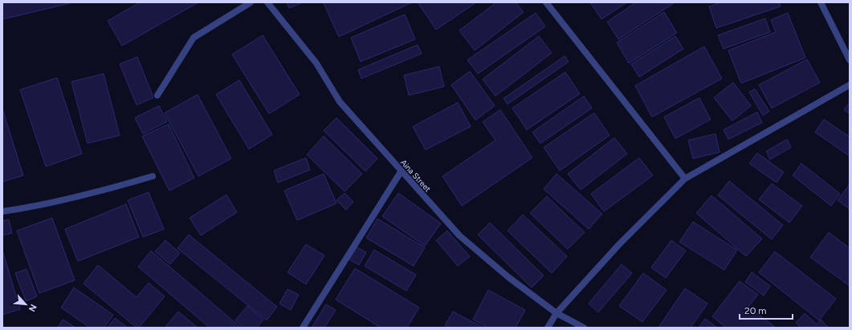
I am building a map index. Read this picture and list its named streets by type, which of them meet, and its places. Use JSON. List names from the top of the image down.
{
  "streets": {
    "street": ["Aina Street"]
  },
  "scale_bar": "20 m",
  "north": "bottom right"
}
